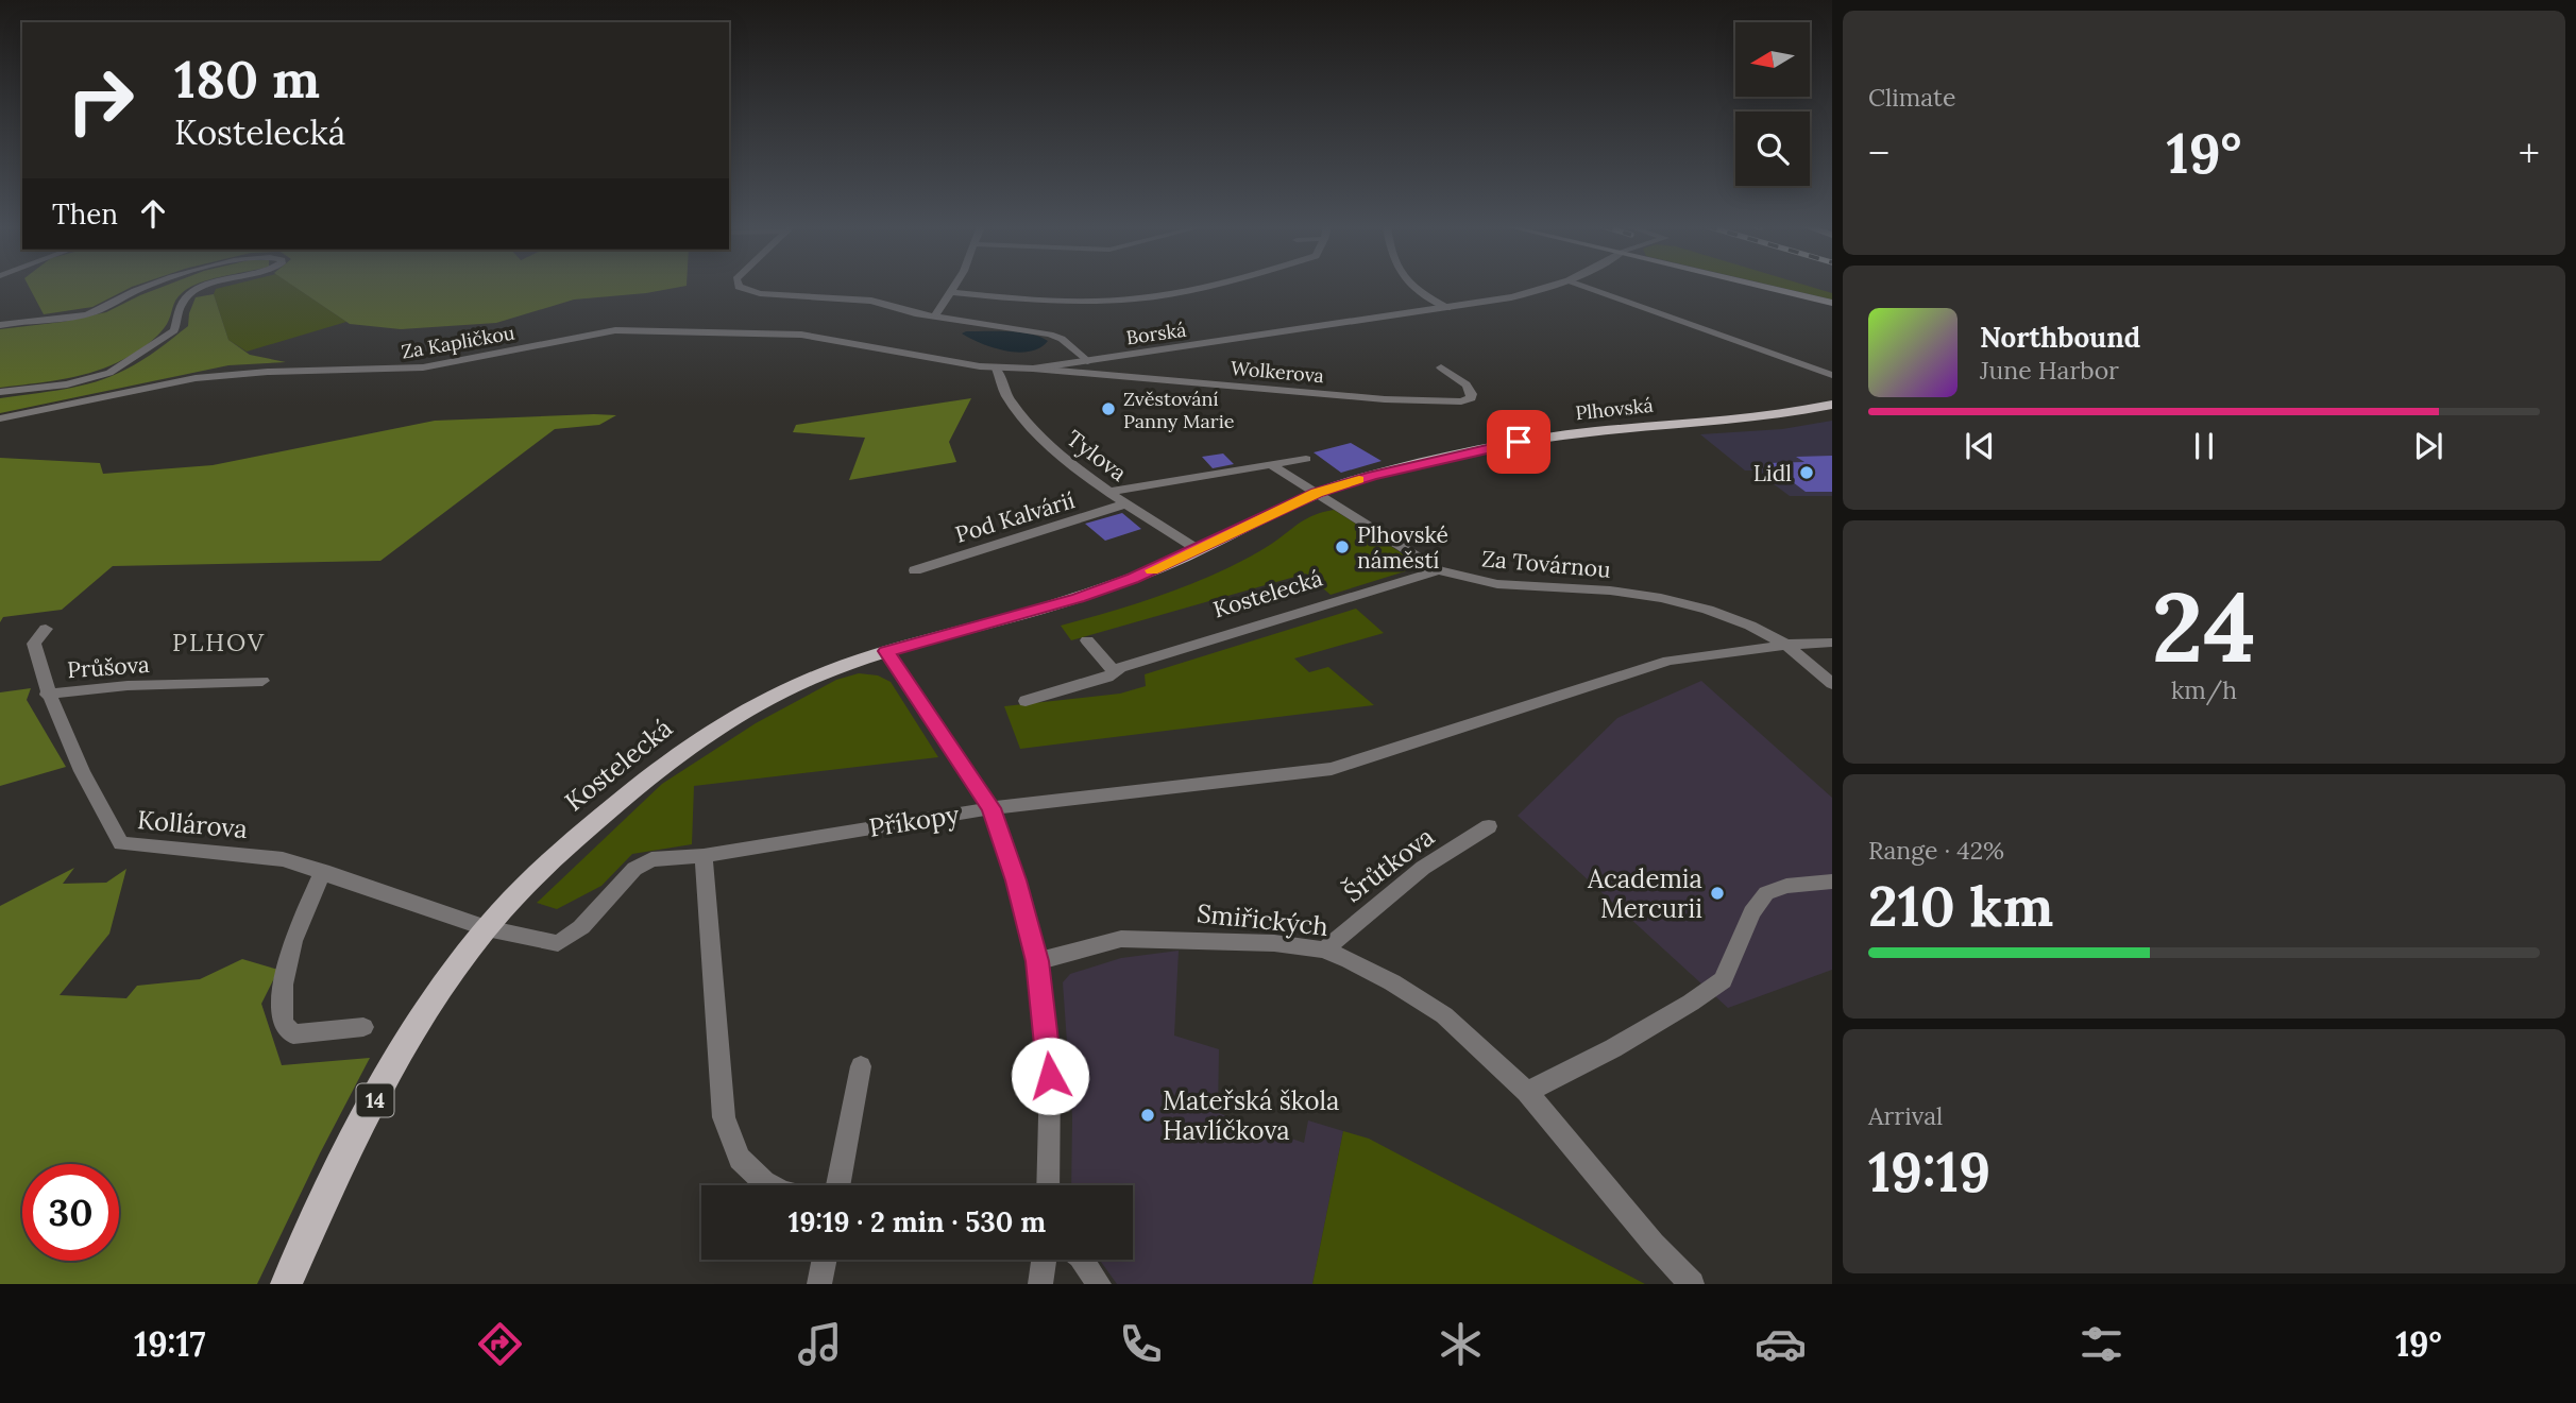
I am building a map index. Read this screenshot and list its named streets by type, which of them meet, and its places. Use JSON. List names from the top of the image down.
{
  "streets": {
    "main road": ["Plhovská", "Kostelecká", "14"],
    "street": [
      "Borská",
      "Za Kapličkou",
      "Wolkerova",
      "Tylova",
      "Pod Kalvárií",
      "Za Továrnou",
      "Průšova",
      "Příkopy",
      "Kollárova",
      "Šrůtkova",
      "Smiřických"
    ]
  },
  "crossings": [
    ["Borská", "Za Kapličkou"],
    ["Borská", "Wolkerova"],
    ["Borská", "Tylova"],
    ["Za Kapličkou", "Tylova"],
    ["Plhovská", "Za Továrnou"],
    ["Plhovská", "14"],
    ["Tylova", "Pod Kalvárií"],
    ["Tylova", "Kostelecká"],
    ["Tylova", "14"],
    ["Za Továrnou", "Kostelecká"],
    ["Za Továrnou", "Příkopy"],
    ["Za Továrnou", "14"],
    ["Kostelecká", "Příkopy"],
    ["Kostelecká", "Kollárova"],
    ["Kostelecká", "14"],
    ["Průšova", "Kollárova"],
    ["Příkopy", "Kollárova"],
    ["Šrůtkova", "Smiřických"]
  ],
  "districts": ["PLHOV"],
  "places": [
    "Zvěstování Panny Marie",
    "Lidl",
    "Plhovské náměstí",
    "Academia Mercurii",
    "Mateřská škola Havlíčkova"
  ],
  "north": "left",
  "page": {
    "tile": [
      "Climate",
      ["24", "km/h"],
      ["Range · 42%", "210 km"],
      ["Arrival", "19:19"]
    ],
    "turn": ["180 m", "Kostelecká"],
    "heat": ["−", "19°", "+"],
    "then": "Then",
    "song": ["Northbound", "June Harbor"],
    "limit": "30",
    "trip": "19:19 · 2 min · 530 m",
    "tabs": ["19:17", "19°"]
  }
}
